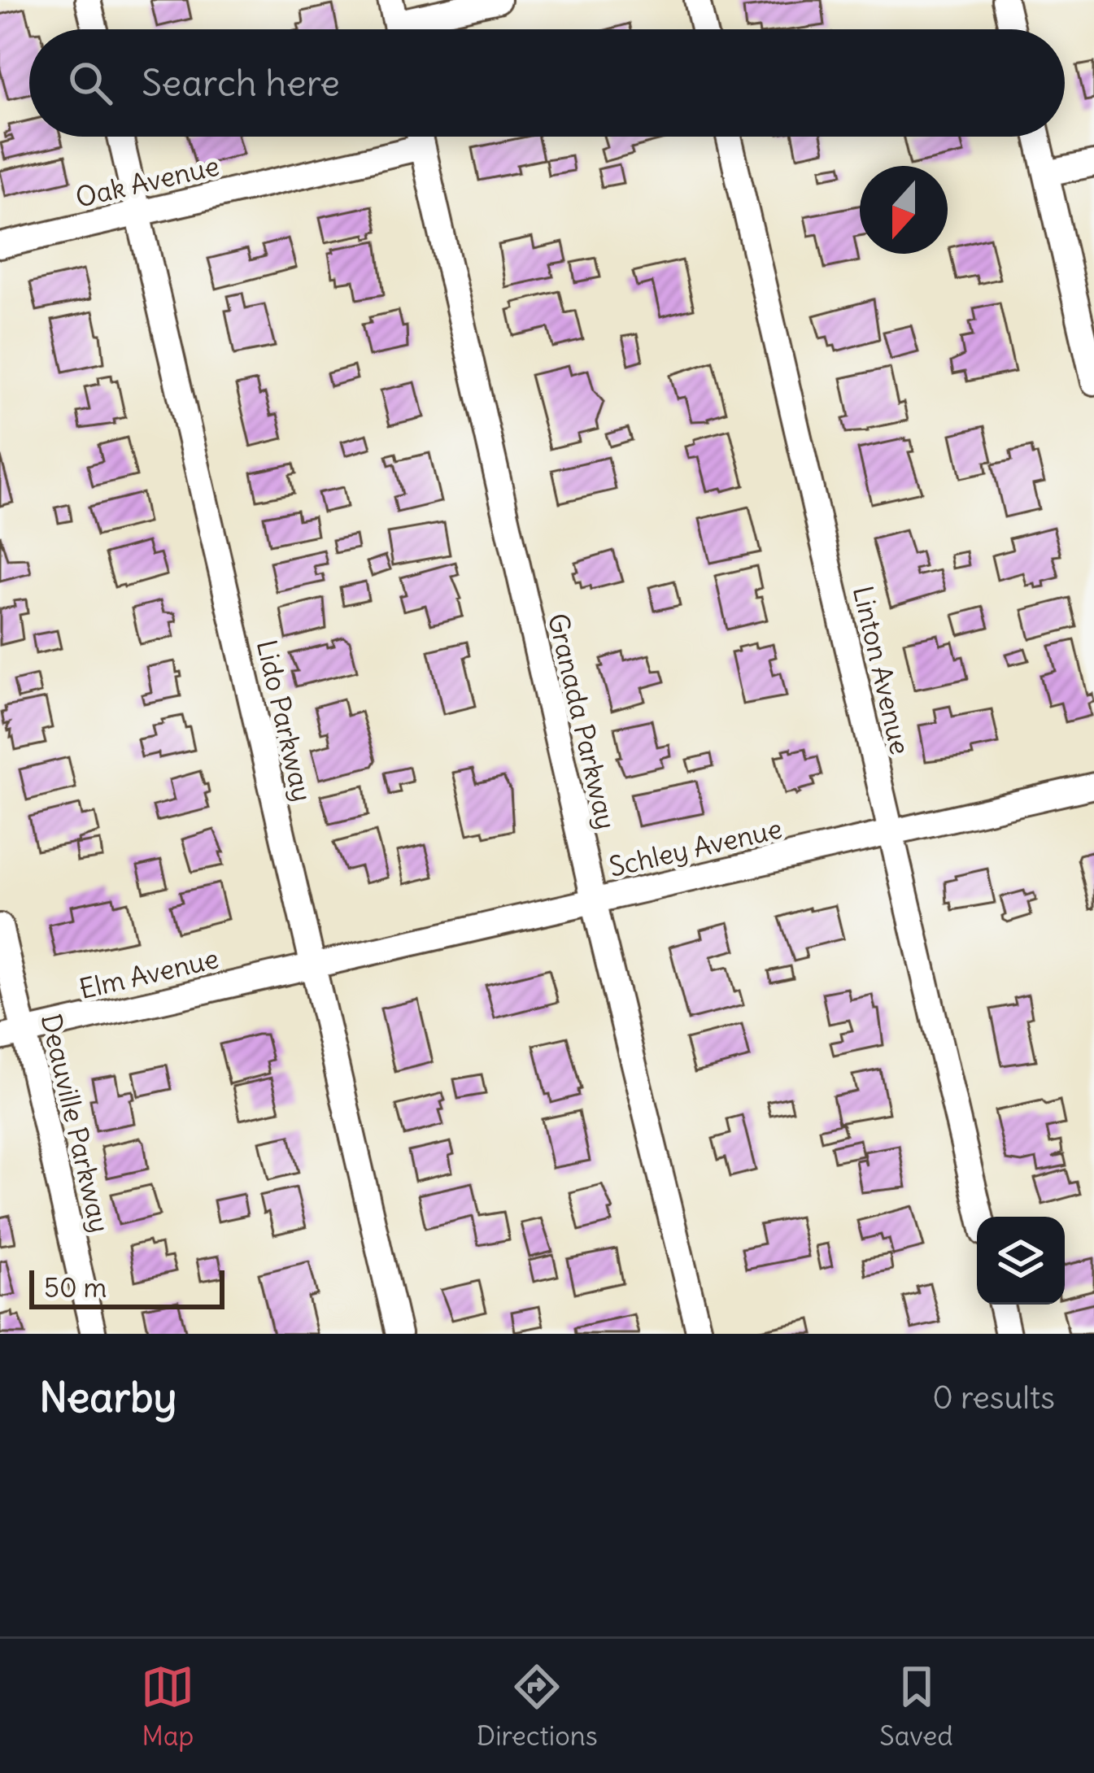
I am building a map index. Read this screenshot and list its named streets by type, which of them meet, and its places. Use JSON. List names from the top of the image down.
{
  "streets": {
    "street": [
      "Oak Avenue",
      "Linton Avenue",
      "Lido Parkway",
      "Granada Parkway",
      "Schley Avenue",
      "Elm Avenue",
      "Deauville Parkway"
    ]
  },
  "crossings": [
    ["Oak Avenue", "Lido Parkway"],
    ["Oak Avenue", "Granada Parkway"],
    ["Linton Avenue", "Schley Avenue"],
    ["Lido Parkway", "Schley Avenue"],
    ["Lido Parkway", "Elm Avenue"],
    ["Granada Parkway", "Schley Avenue"],
    ["Schley Avenue", "Elm Avenue"],
    ["Elm Avenue", "Deauville Parkway"]
  ],
  "scale_bar": "50 m",
  "north": "bottom",
  "page": {
    "search": "Search here",
    "scale": "50 m",
    "heading": ["Nearby", "0 results"],
    "nav": ["Map", "Directions", "Saved"]
  }
}
